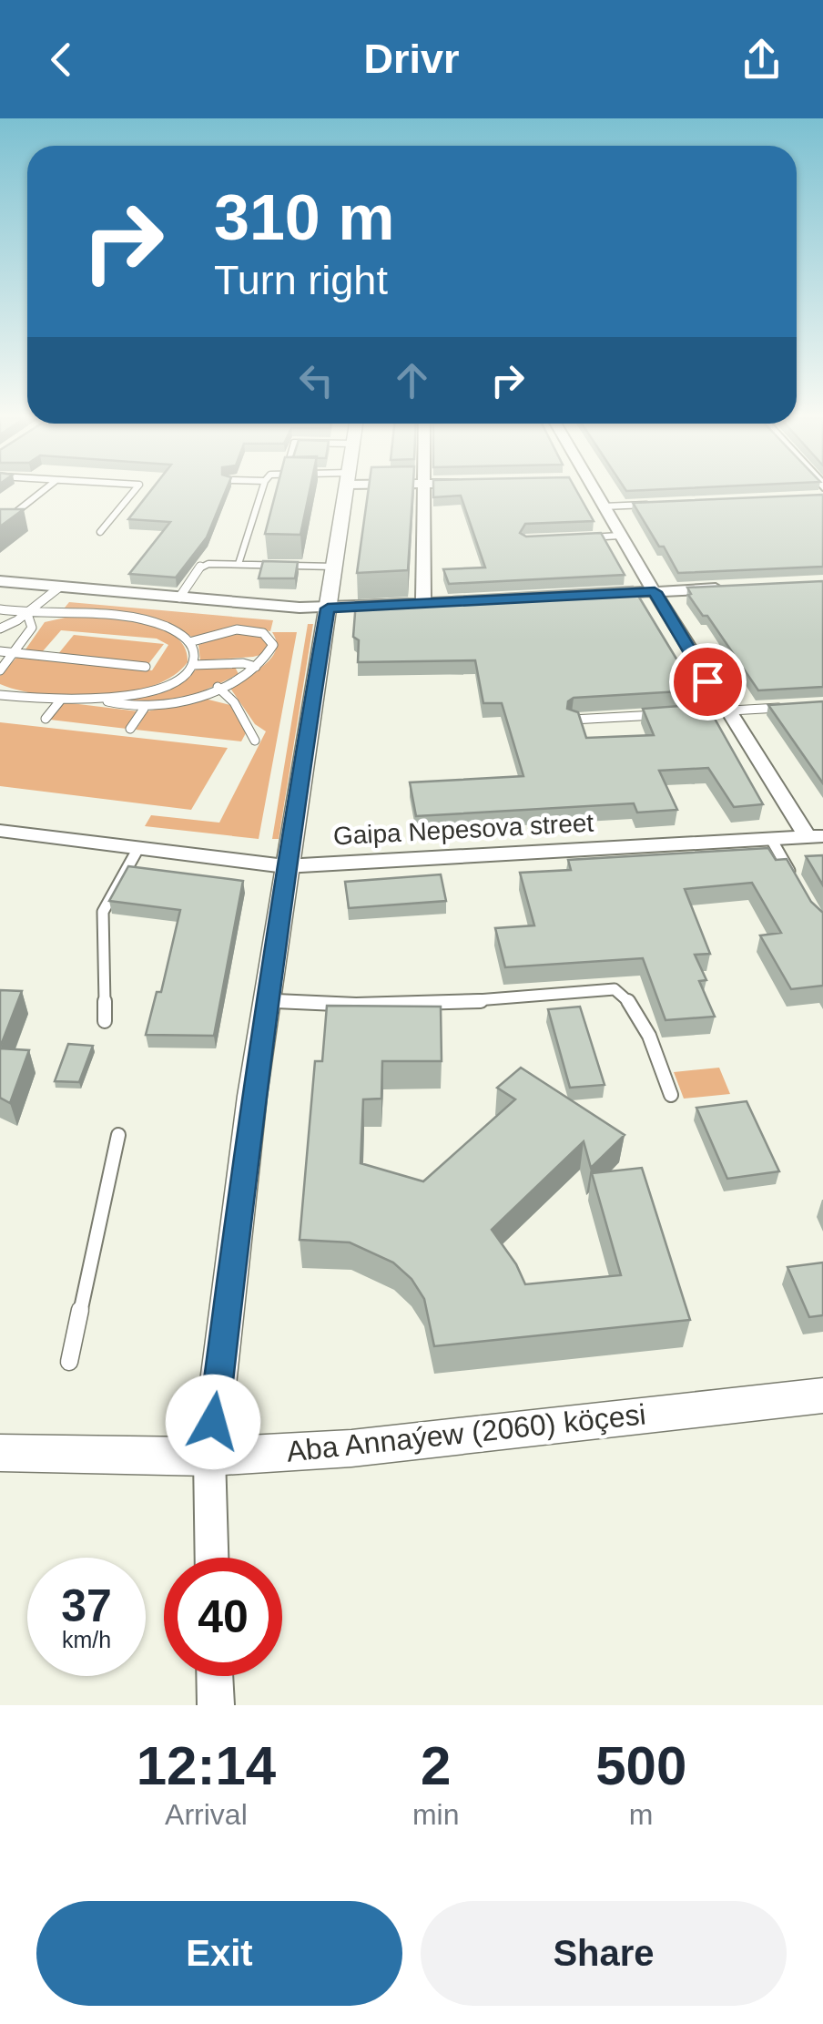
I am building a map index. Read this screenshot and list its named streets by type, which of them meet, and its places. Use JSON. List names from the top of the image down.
{
  "streets": {
    "street": ["Gaipa Nepesova street", "Aba Annaýew (2060) köçesi"]
  },
  "page": {
    "header": "Drivr",
    "turn": ["310 m", "Turn right"],
    "speed": "37 km/h",
    "limit": "40",
    "eta": [
      "12:14",
      "Arrival",
      "2",
      "min",
      "500",
      "m"
    ],
    "buttons": ["Exit", "Share"]
  }
}
